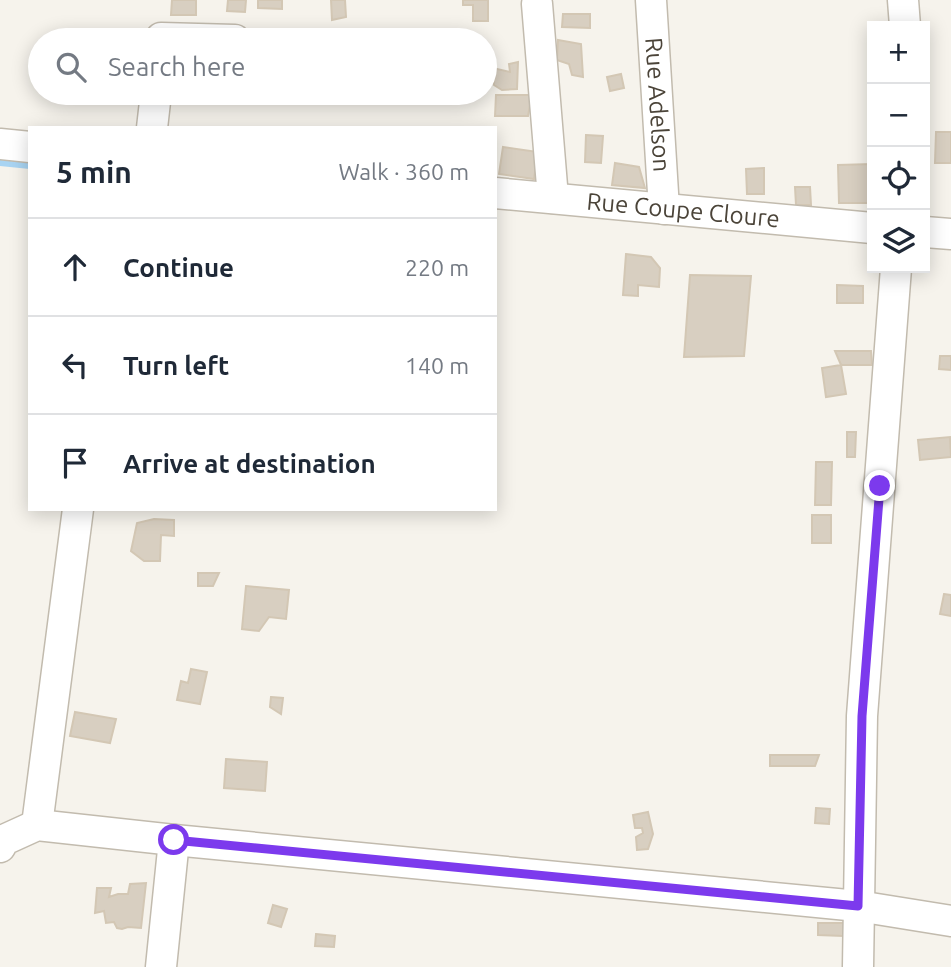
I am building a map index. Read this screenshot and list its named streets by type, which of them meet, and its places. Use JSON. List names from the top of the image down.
{
  "streets": {
    "street": ["Rue Adelson", "Rue Coupe Cloure"]
  },
  "crossings": [
    ["Rue Adelson", "Rue Coupe Cloure"]
  ],
  "page": {
    "map_buttons": ["+", "−"],
    "search": "Search here",
    "heading": ["5 min", "Walk · 360 m"],
    "list": [
      ["Continue", "220 m"],
      ["Turn left", "140 m"],
      "Arrive at destination"
    ]
  }
}
